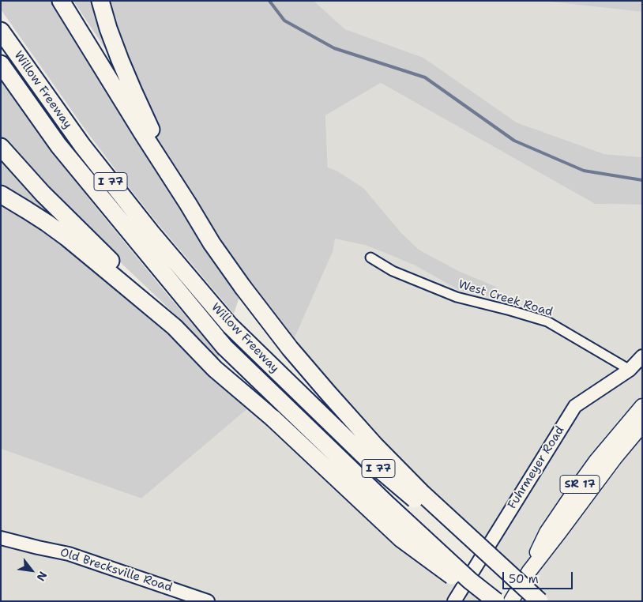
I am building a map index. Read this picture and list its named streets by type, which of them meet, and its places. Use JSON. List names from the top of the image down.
{
  "streets": {
    "highway": ["Willow Freeway", "I 77"],
    "main road": ["SR 17"],
    "street": ["West Creek Road", "Fuhrmeyer Road", "Old Brecksville Road"]
  },
  "crossings": [
    ["West Creek Road", "Fuhrmeyer Road"]
  ],
  "scale_bar": "50 m",
  "north": "bottom right"
}
